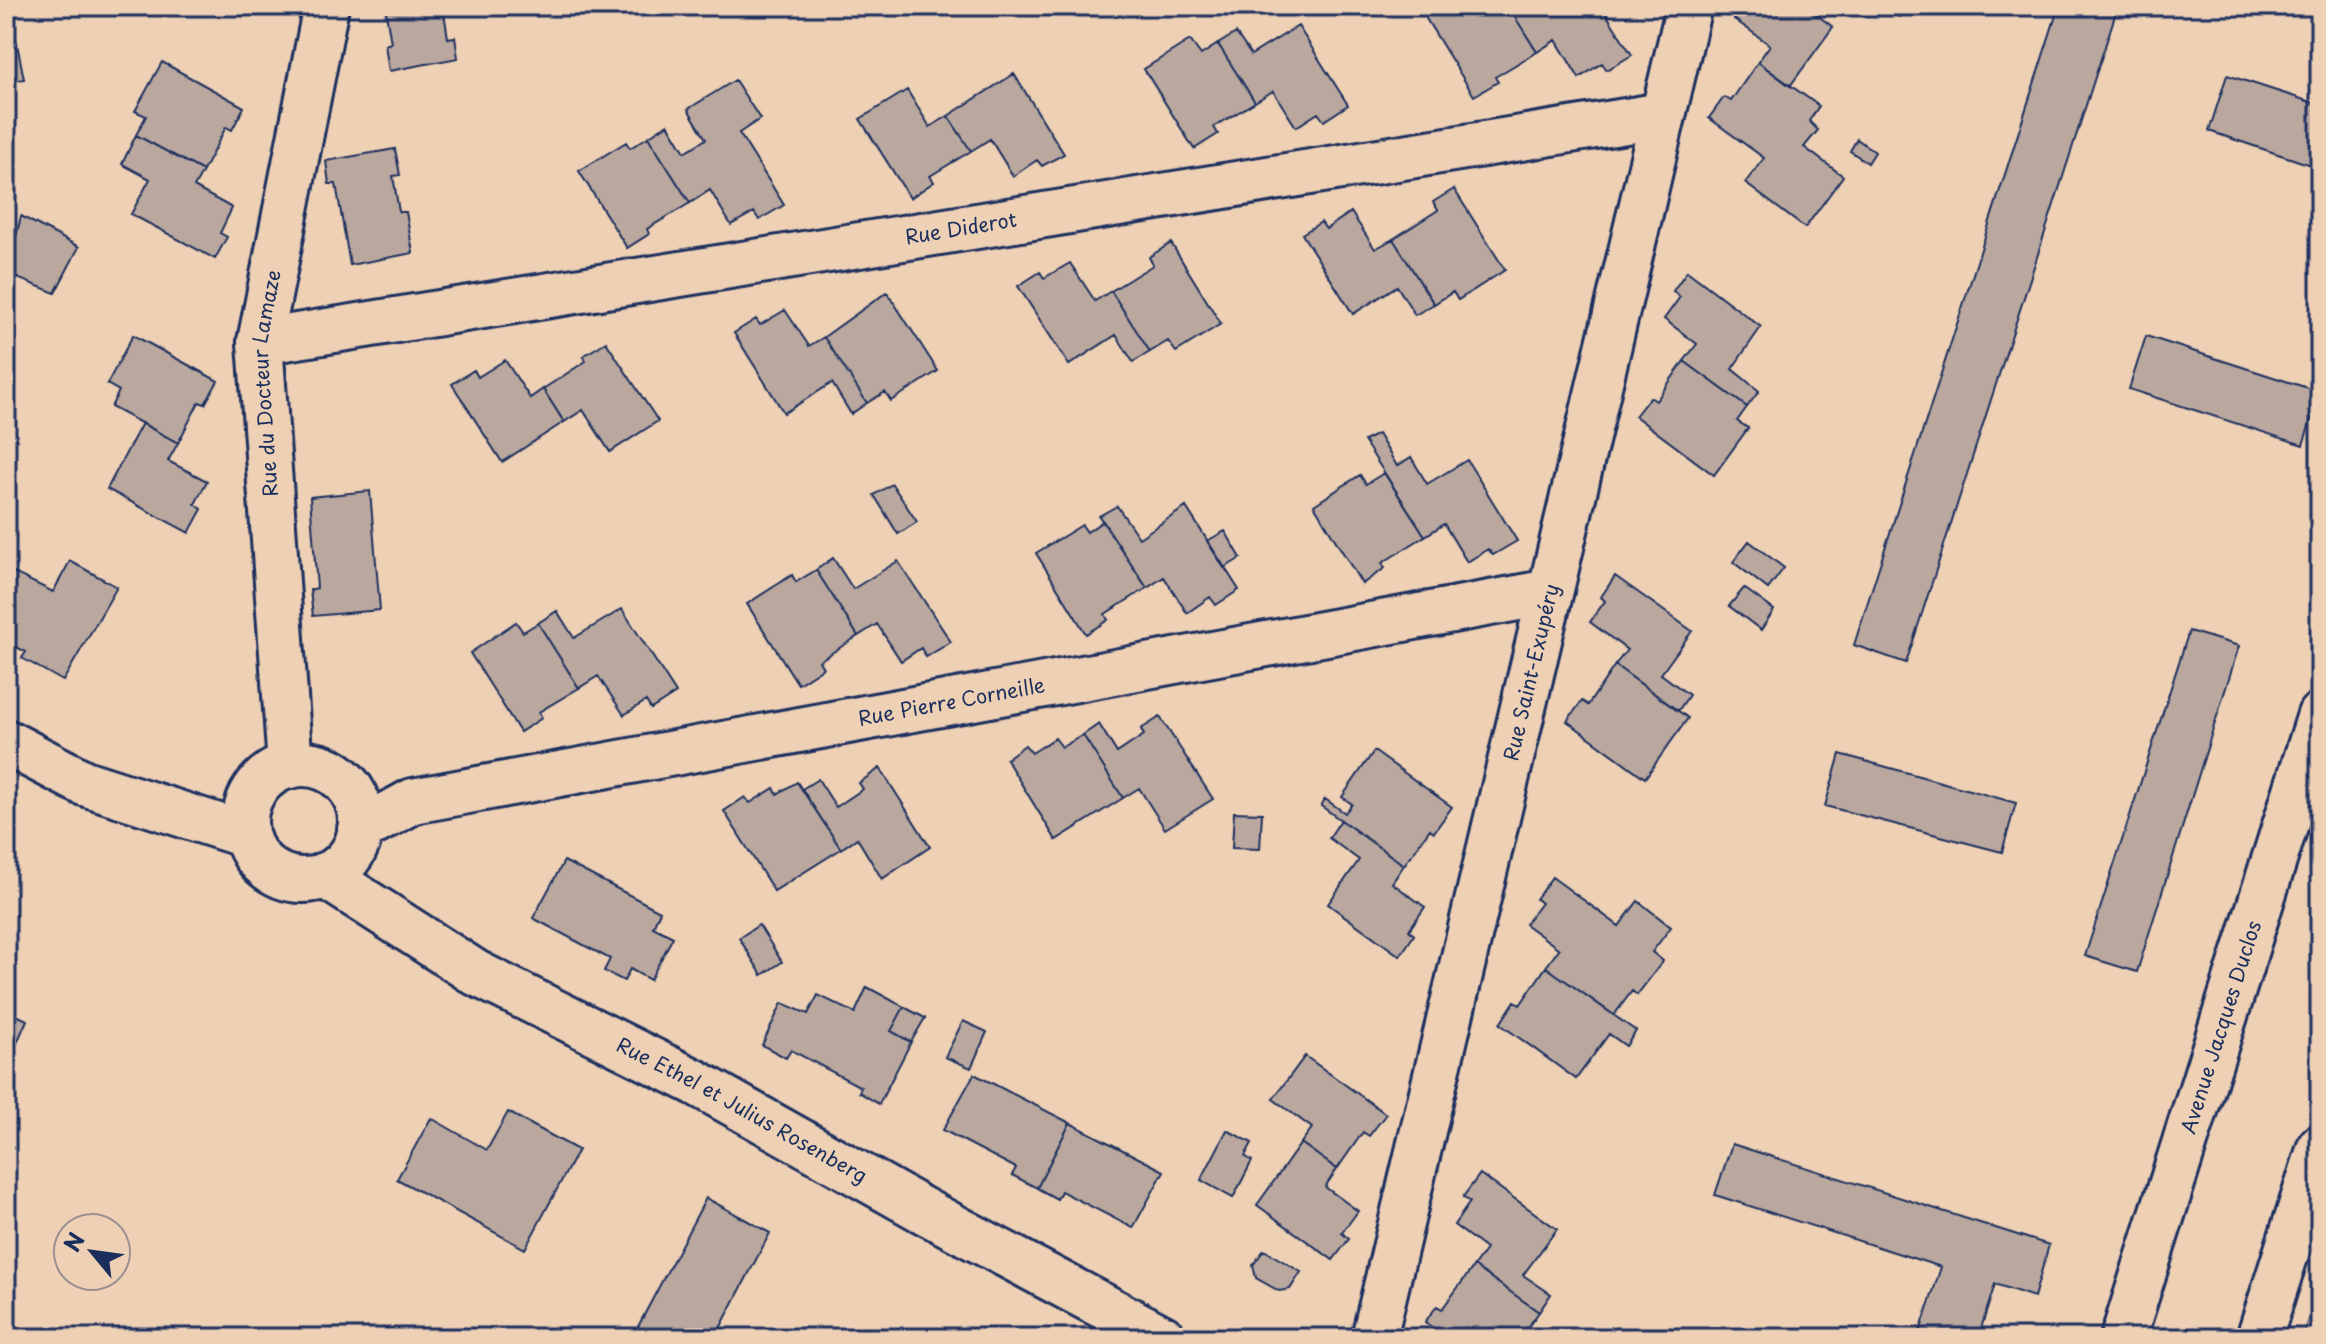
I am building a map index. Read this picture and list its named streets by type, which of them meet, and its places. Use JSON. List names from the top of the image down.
{
  "streets": {
    "street": [
      "Rue Diderot",
      "Rue du Docteur Lamaze",
      "Rue Saint-Exupéry",
      "Rue Pierre Corneille",
      "Avenue Jacques Duclos",
      "Rue Ethel et Julius Rosenberg"
    ]
  },
  "crossings": [
    ["Rue Diderot", "Rue du Docteur Lamaze"],
    ["Rue Diderot", "Rue Saint-Exupéry"],
    ["Rue du Docteur Lamaze", "Rue Pierre Corneille"],
    ["Rue du Docteur Lamaze", "Rue Ethel et Julius Rosenberg"],
    ["Rue Saint-Exupéry", "Rue Pierre Corneille"],
    ["Rue Pierre Corneille", "Rue Ethel et Julius Rosenberg"]
  ],
  "north": "top left"
}
